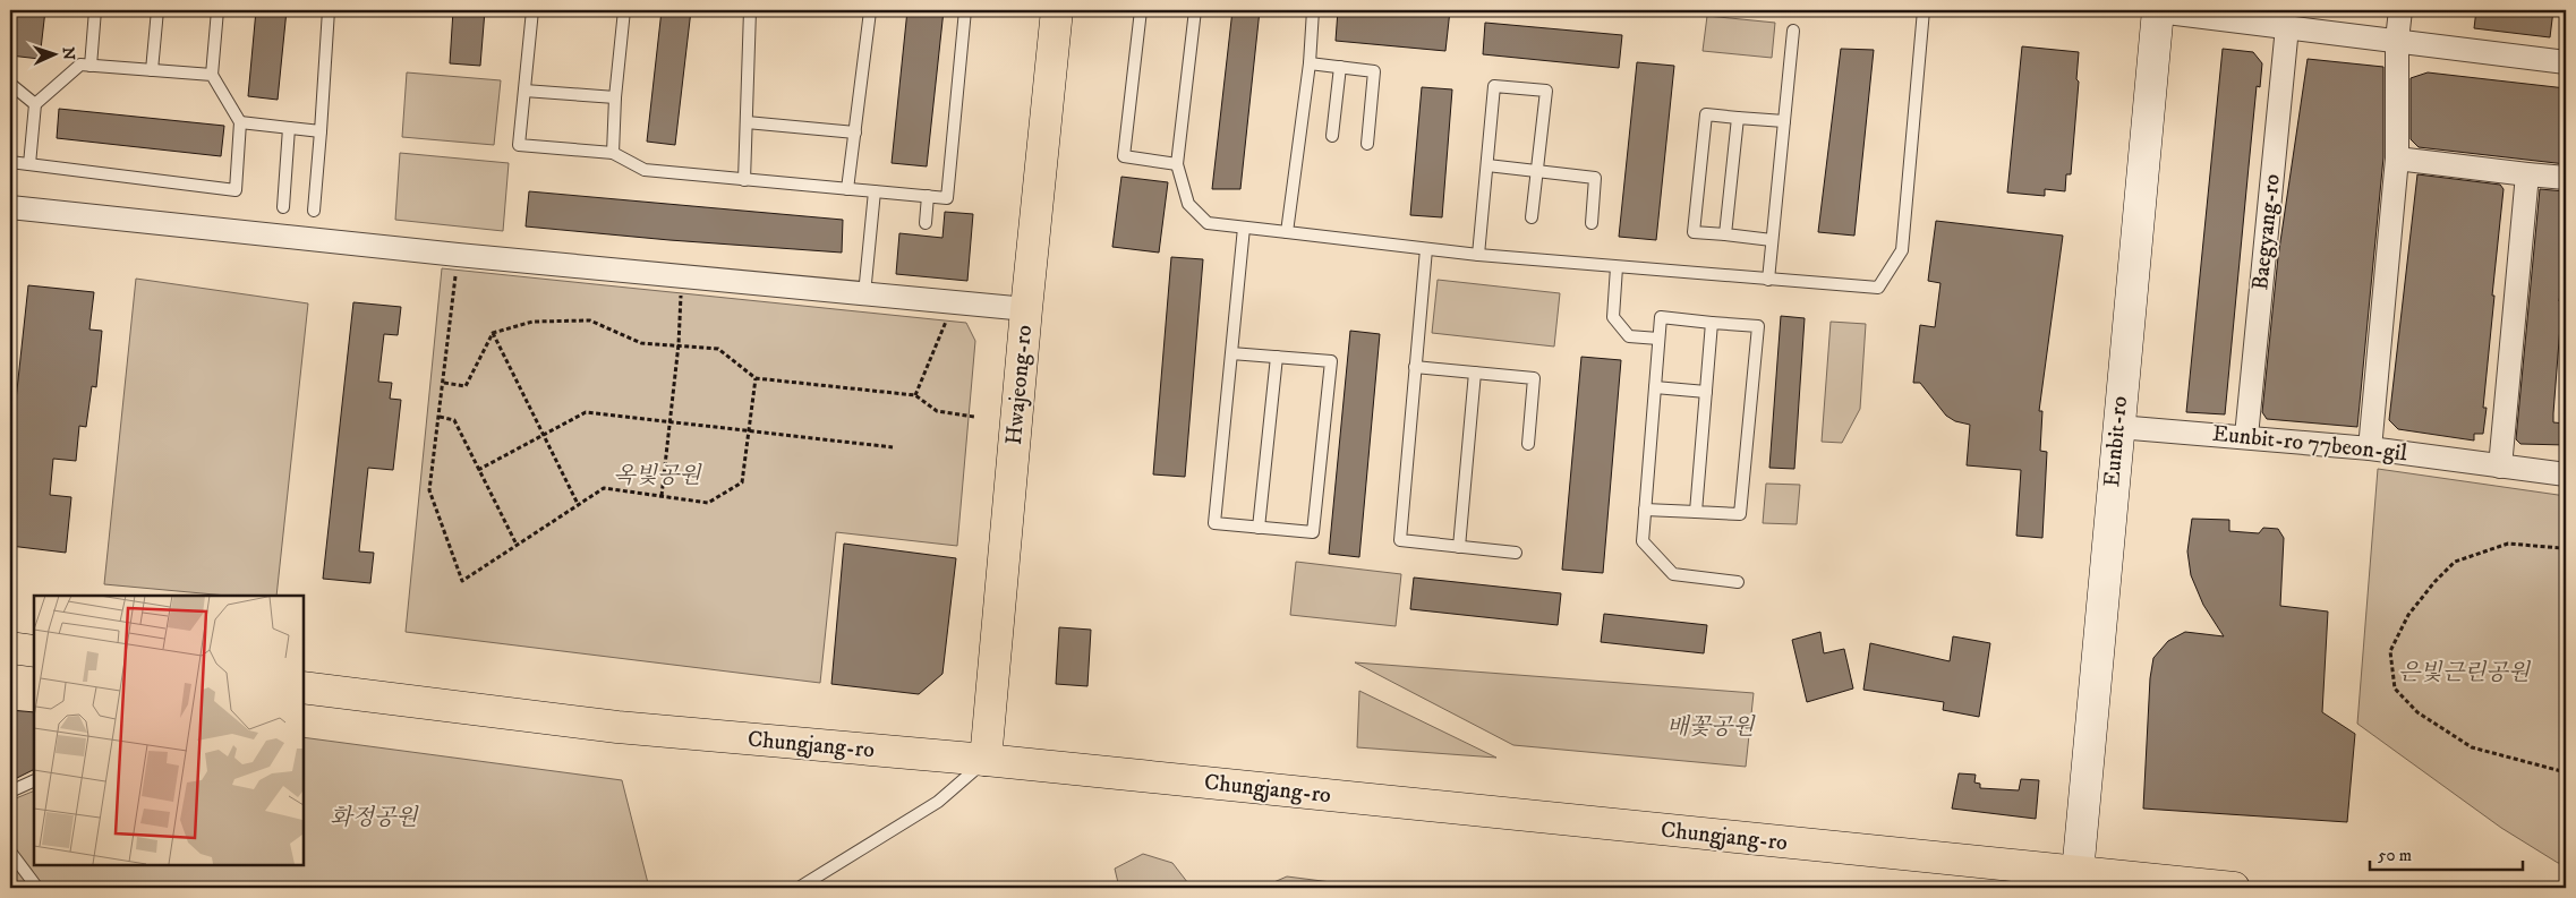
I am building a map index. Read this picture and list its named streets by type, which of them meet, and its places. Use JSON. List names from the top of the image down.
{
  "streets": {
    "main road": ["Hwajeong-ro", "Eunbit-ro", "Chungjang-ro"],
    "street": ["Baegyang-ro", "Eunbit-ro 77beon-gil"]
  },
  "crossings": [
    ["Baegyang-ro", "Eunbit-ro 77beon-gil"],
    ["Hwajeong-ro", "Chungjang-ro"],
    ["Eunbit-ro", "Eunbit-ro 77beon-gil"],
    ["Eunbit-ro", "Chungjang-ro"]
  ],
  "parks": [
    "옥빛공원",
    "은빛근린공원",
    "배꽃공원",
    "화정공원"
  ],
  "scale_bar": "50 m",
  "north": "right"
}
